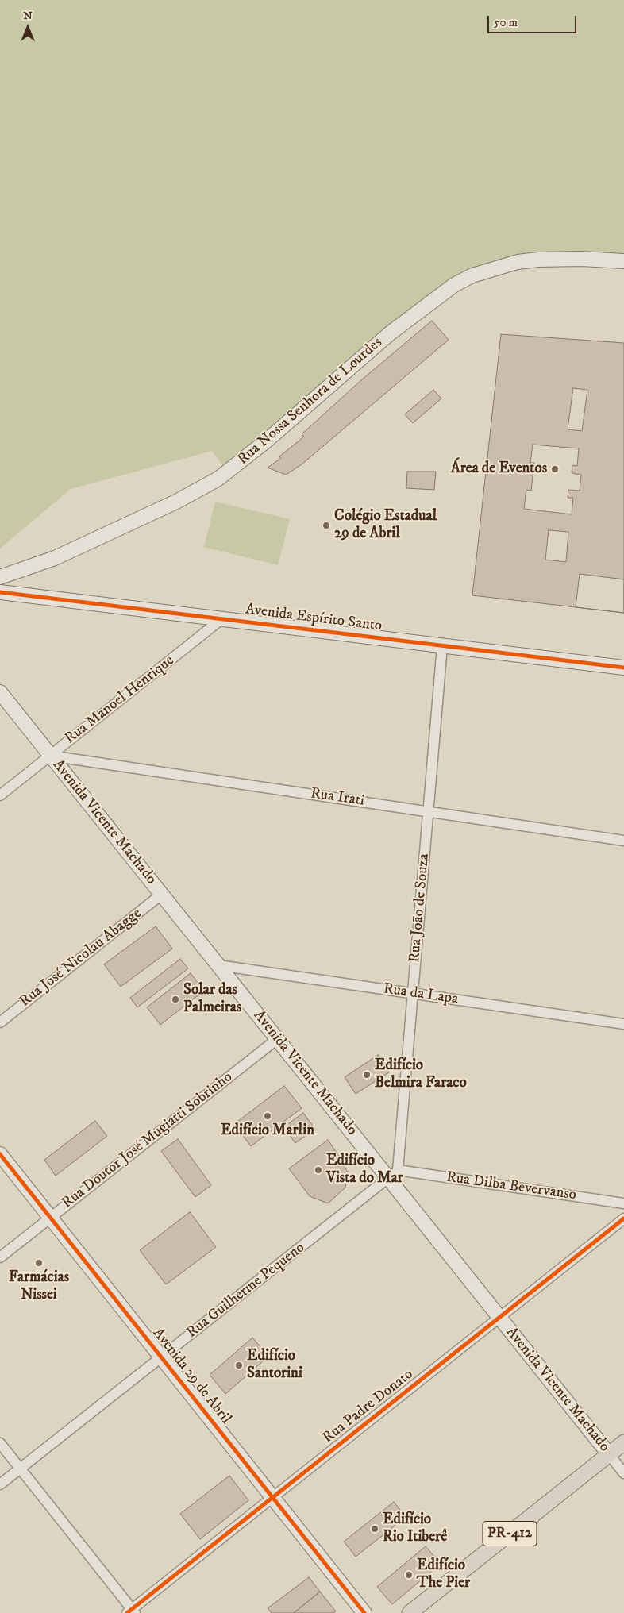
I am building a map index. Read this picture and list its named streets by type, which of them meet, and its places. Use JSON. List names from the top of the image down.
{
  "streets": {
    "main road": [
      "Rua Nossa Senhora de Lourdes",
      "Avenida Espírito Santo",
      "Avenida Vicente Machado",
      "Avenida 29 de Abril",
      "PR-412"
    ],
    "street": [
      "Rua Manoel Henrique",
      "Rua Irati",
      "Rua João de Souza",
      "Rua José Nicolau Abagge",
      "Rua da Lapa",
      "Rua Doutor José Mugiatti Sobrinho",
      "Rua Dilba Bevervanso",
      "Rua Guilherme Pequeno",
      "Rua Padre Donato"
    ]
  },
  "crossings": [
    ["Avenida Espírito Santo", "Rua Manoel Henrique"],
    ["Avenida Espírito Santo", "Rua João de Souza"],
    ["Rua Manoel Henrique", "Rua Irati"],
    ["Rua Manoel Henrique", "Avenida Vicente Machado"],
    ["Rua Irati", "Avenida Vicente Machado"],
    ["Rua Irati", "Rua João de Souza"],
    ["Avenida Vicente Machado", "Rua João de Souza"],
    ["Avenida Vicente Machado", "Rua José Nicolau Abagge"],
    ["Avenida Vicente Machado", "Rua da Lapa"],
    ["Avenida Vicente Machado", "Rua Doutor José Mugiatti Sobrinho"],
    ["Avenida Vicente Machado", "Rua Dilba Bevervanso"],
    ["Avenida Vicente Machado", "Rua Guilherme Pequeno"],
    ["Avenida Vicente Machado", "Rua Padre Donato"],
    ["Avenida Vicente Machado", "PR-412"],
    ["Rua João de Souza", "Rua da Lapa"],
    ["Rua João de Souza", "Rua Dilba Bevervanso"],
    ["Rua João de Souza", "Rua Guilherme Pequeno"],
    ["Rua Doutor José Mugiatti Sobrinho", "Avenida 29 de Abril"],
    ["Rua Dilba Bevervanso", "Rua Guilherme Pequeno"],
    ["Rua Guilherme Pequeno", "Avenida 29 de Abril"],
    ["Avenida 29 de Abril", "Rua Padre Donato"]
  ],
  "places": [
    "Área de Eventos",
    "Colégio Estadual 29 de Abril",
    "Solar das Palmeiras",
    "Edifício Belmira Faraco",
    "Edifício Marlin",
    "Edifício Vista do Mar",
    "Farmácias Nissei",
    "Edifício Santorini",
    "Edifício Rio Itiberê",
    "Edifício The Pier"
  ],
  "scale_bar": "50 m",
  "north": "top"
}
